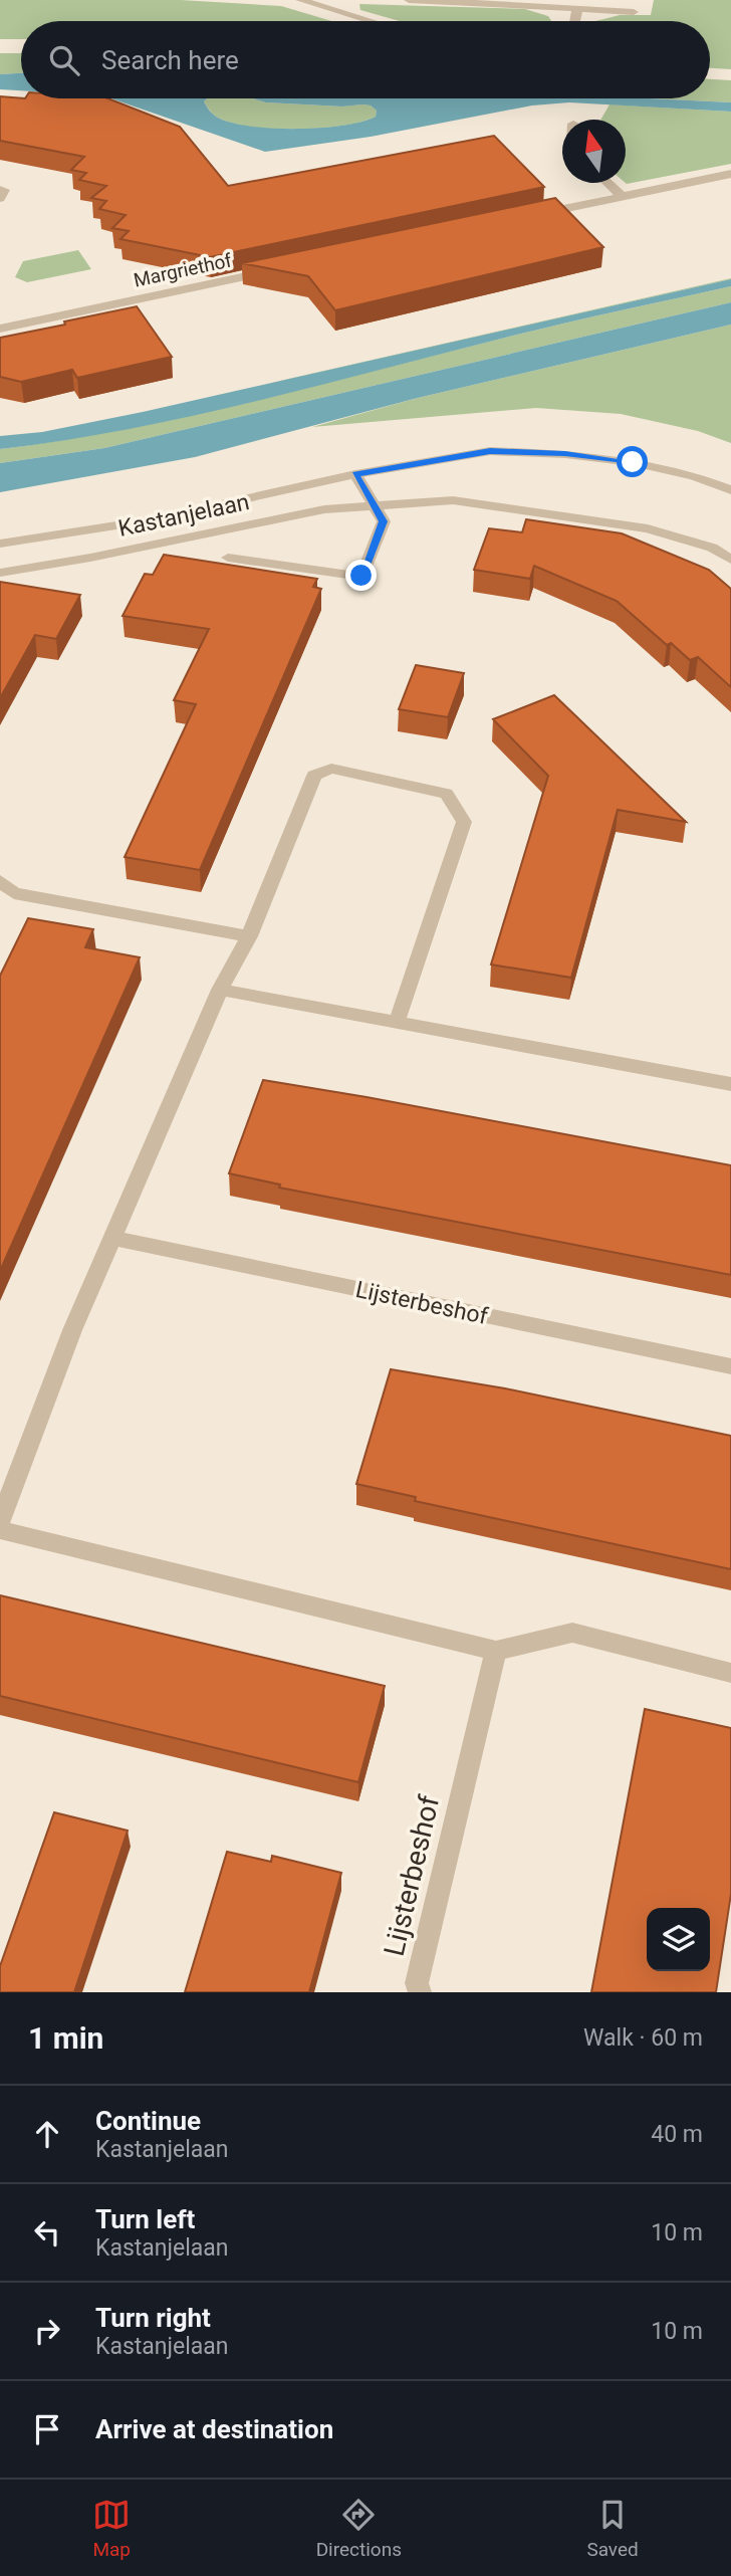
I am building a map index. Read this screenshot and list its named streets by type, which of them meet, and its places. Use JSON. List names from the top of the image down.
{
  "streets": {
    "street": ["Margriethof", "Kastanjelaan", "Lijsterbeshof"]
  },
  "north": "top",
  "page": {
    "search": "Search here",
    "heading": ["1 min", "Walk · 60 m"],
    "list": [
      ["Continue", "Kastanjelaan", "40 m"],
      ["Turn left", "Kastanjelaan", "10 m"],
      ["Turn right", "Kastanjelaan", "10 m"],
      "Arrive at destination"
    ],
    "nav": ["Map", "Directions", "Saved"]
  }
}
